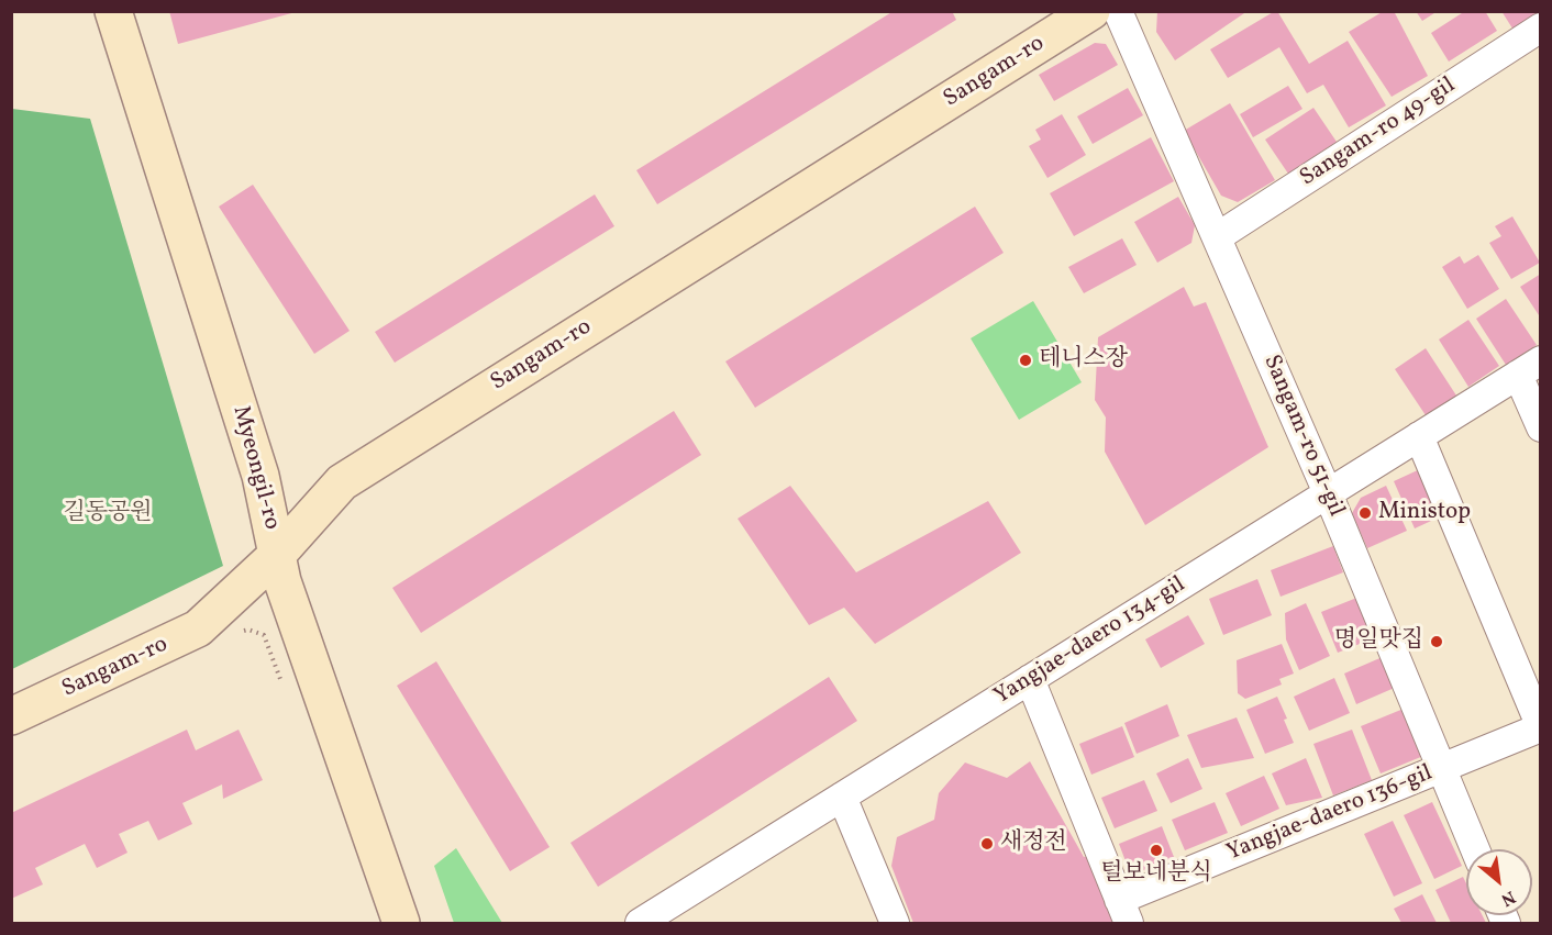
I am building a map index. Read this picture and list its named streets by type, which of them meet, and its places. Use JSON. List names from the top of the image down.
{
  "streets": {
    "street": [
      "Sangam-ro",
      "Sangam-ro 49-gil",
      "Sangam-ro 51-gil",
      "Myeongil-ro",
      "Yangjae-daero 134-gil",
      "Yangjae-daero 136-gil"
    ]
  },
  "crossings": [
    ["Sangam-ro", "Myeongil-ro"],
    ["Sangam-ro 49-gil", "Sangam-ro 51-gil"],
    ["Sangam-ro 51-gil", "Yangjae-daero 134-gil"],
    ["Sangam-ro 51-gil", "Yangjae-daero 136-gil"],
    ["Yangjae-daero 134-gil", "Yangjae-daero 136-gil"]
  ],
  "parks": ["길동공원"],
  "places": [
    "테니스장",
    "Ministop",
    "명일맛집",
    "새정전",
    "털보네분식"
  ],
  "north": "bottom right"
}
